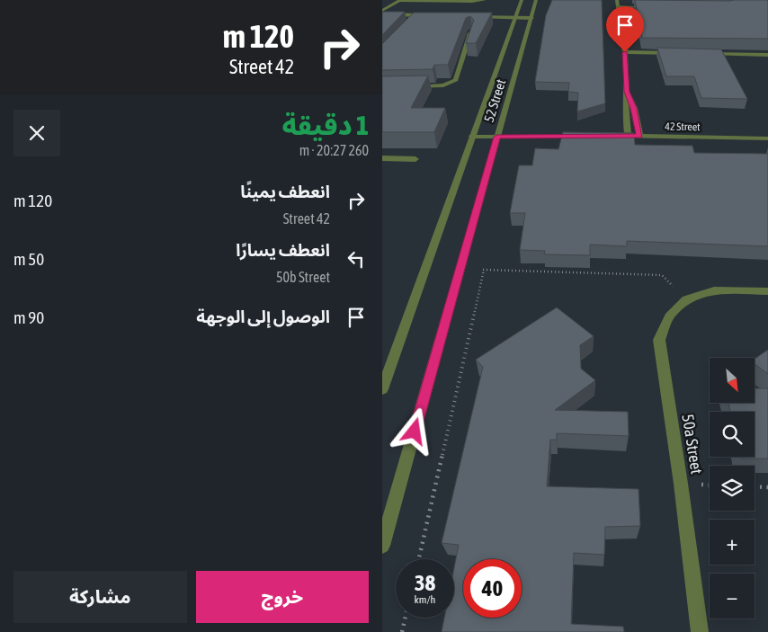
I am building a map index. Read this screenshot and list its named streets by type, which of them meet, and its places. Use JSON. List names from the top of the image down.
{
  "streets": {
    "street": ["52 Street", "42 Street", "50a Street"]
  },
  "north": "bottom right",
  "page": {
    "turn": ["120 m", "42 Street"],
    "heading": ["1 دقيقة", "260 m · 20:27"],
    "list": [
      {
        "name": "انعطف يمينًا",
        "note": "42 Street",
        "value": "120 m"
      },
      {
        "name": "انعطف يسارًا",
        "note": "50b Street",
        "value": "50 m"
      },
      {
        "name": "الوصول إلى الوجهة",
        "value": "90 m"
      }
    ],
    "map_buttons": ["+", "−"],
    "speed": "38 km/h",
    "limit": "40",
    "buttons": ["خروج", "مشاركة"]
  }
}
